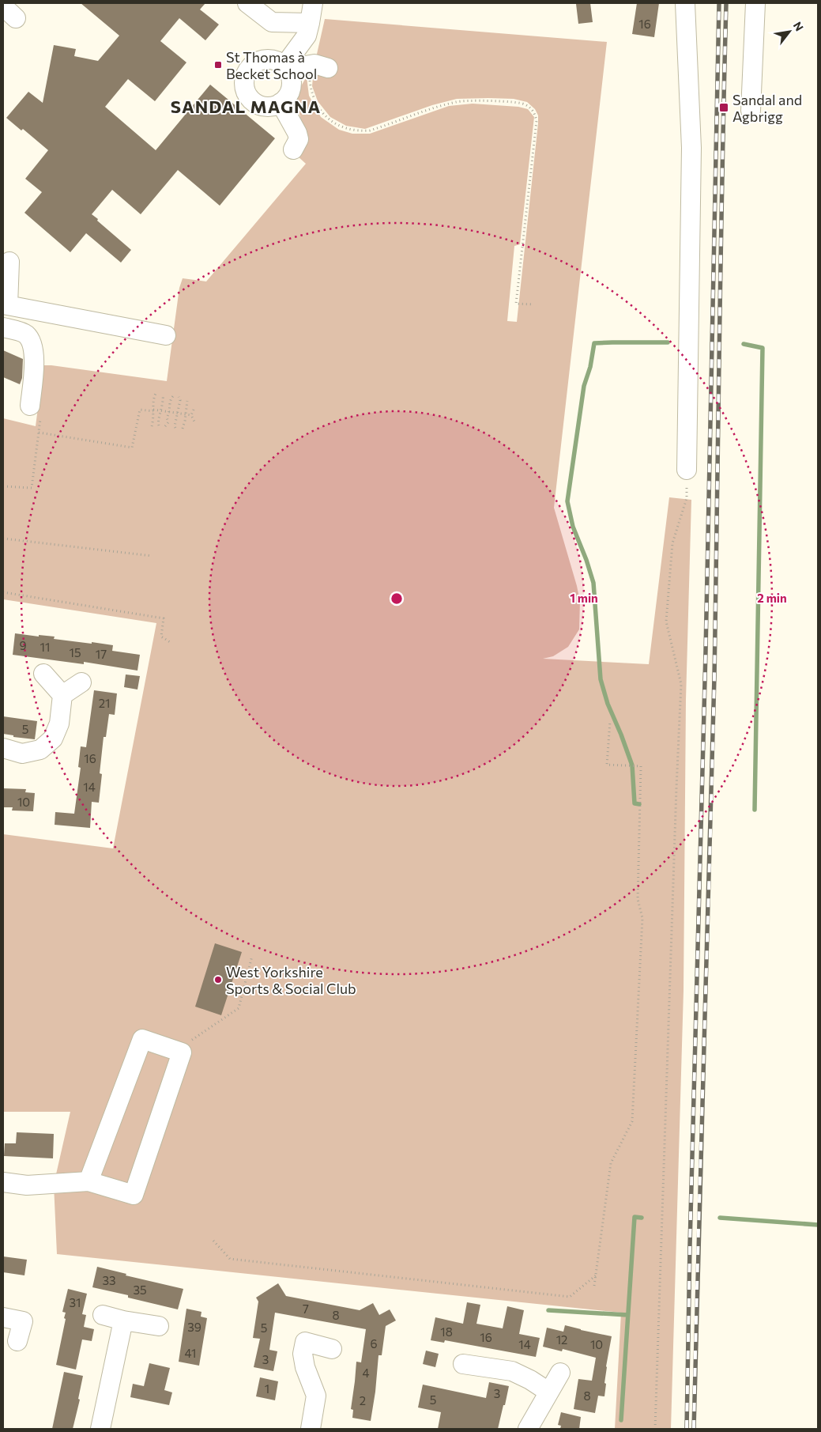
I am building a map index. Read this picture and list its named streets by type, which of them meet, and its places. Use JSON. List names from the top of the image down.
{
  "districts": ["SANDAL MAGNA"],
  "places": {
    "transit": ["St Thomas à Becket School", "Sandal and Agbrigg"],
    "other": ["West Yorkshire Sports & Social Club"]
  },
  "house_numbers": [
    "16",
    "9",
    "11",
    "15",
    "17",
    "21",
    "5",
    "16",
    "14",
    "10",
    "33",
    "35",
    "31",
    "7",
    "8",
    "39",
    "5",
    "18",
    "16",
    "12",
    "6",
    "14",
    "10",
    "41",
    "3",
    "4",
    "1",
    "3",
    "8",
    "5",
    "2"
  ],
  "north": "top right",
  "rings": ["1 min", "2 min"]
}
